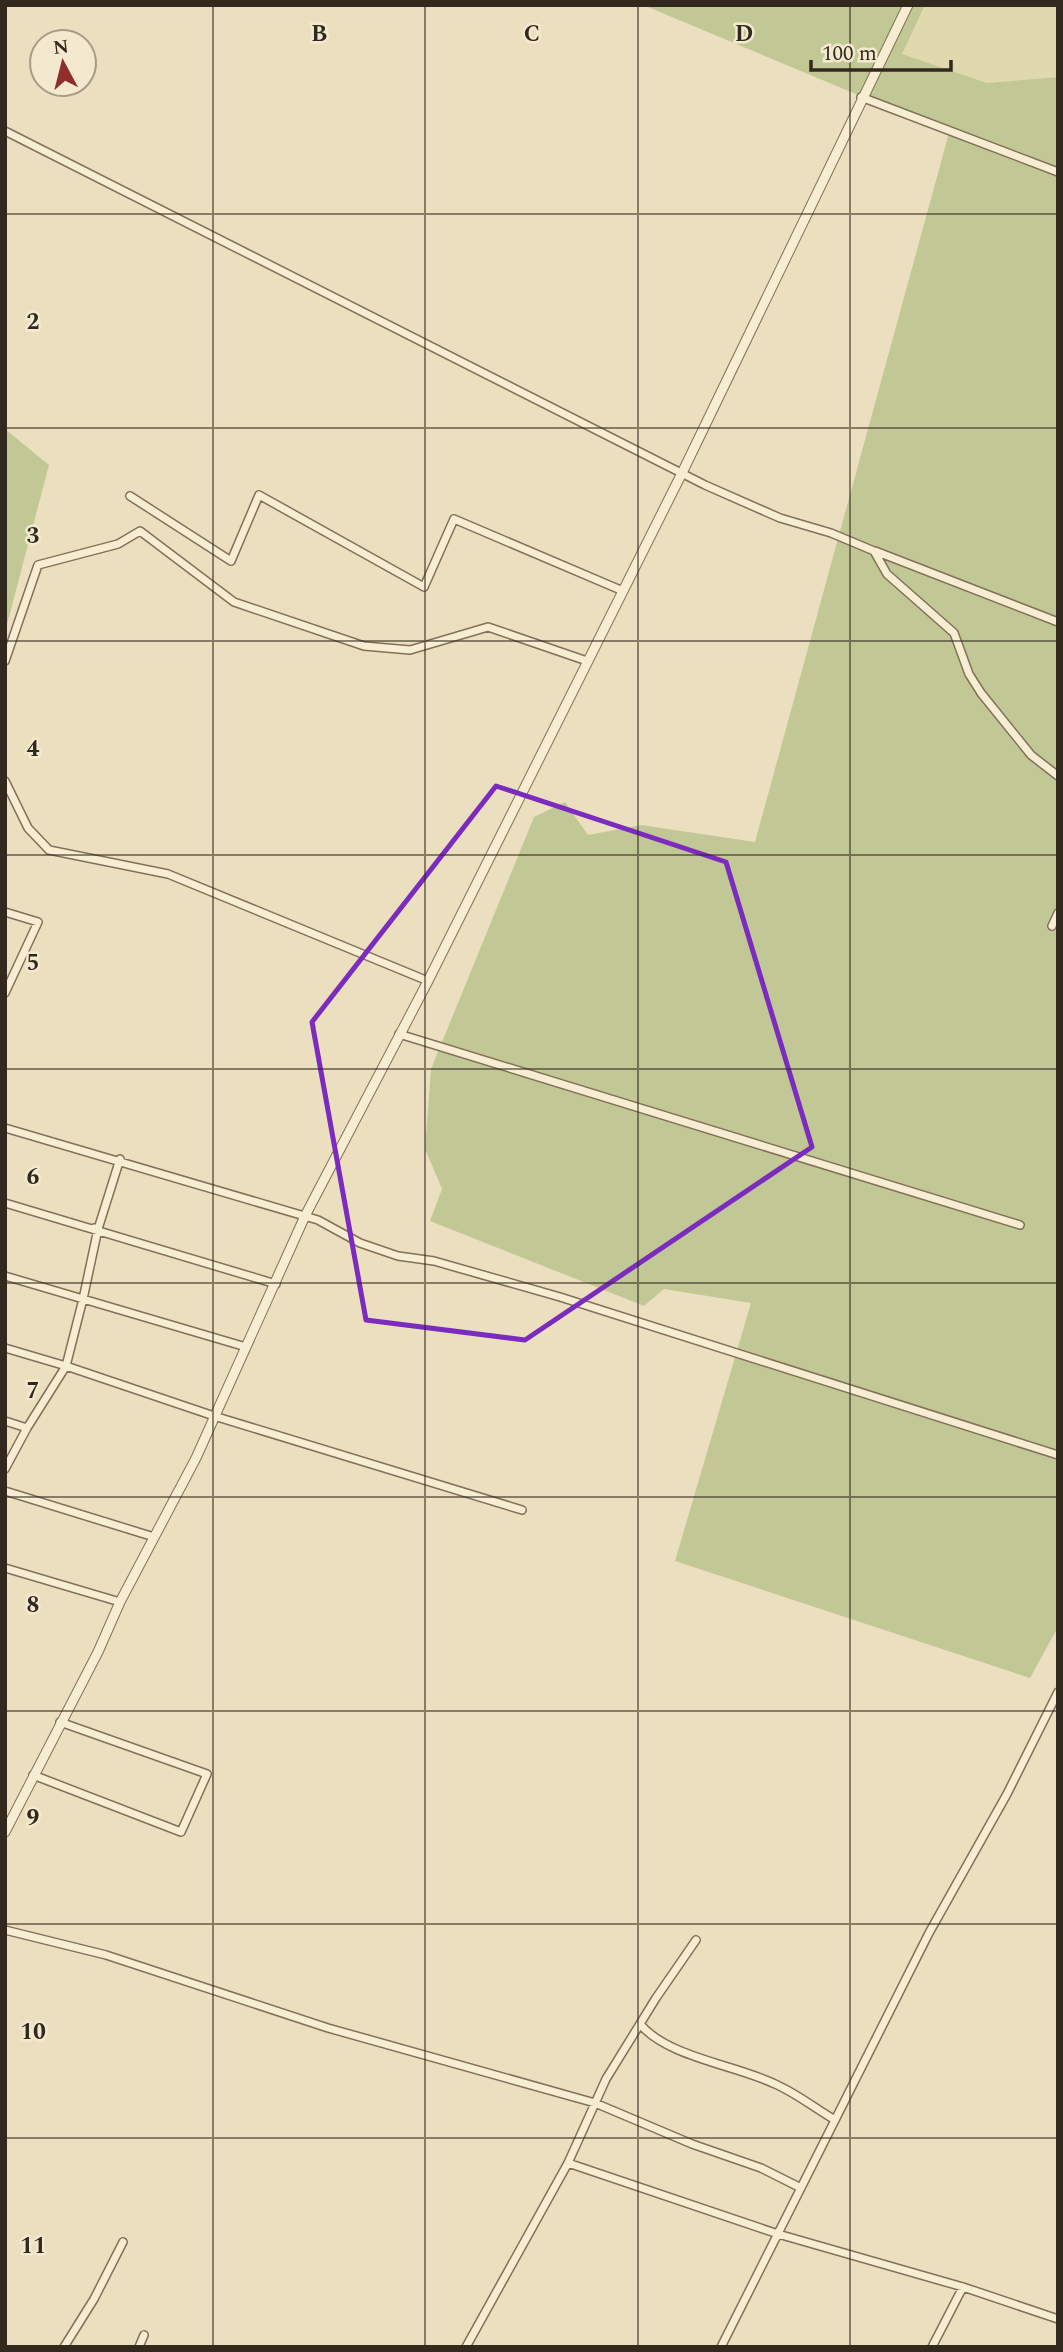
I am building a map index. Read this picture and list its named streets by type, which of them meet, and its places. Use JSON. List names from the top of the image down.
{
  "scale_bar": "100 m",
  "north": "top",
  "grid": {
    "columns": ["B", "C", "D"],
    "rows": [
      "2",
      "3",
      "4",
      "5",
      "6",
      "7",
      "8",
      "9",
      "10",
      "11"
    ]
  }
}
